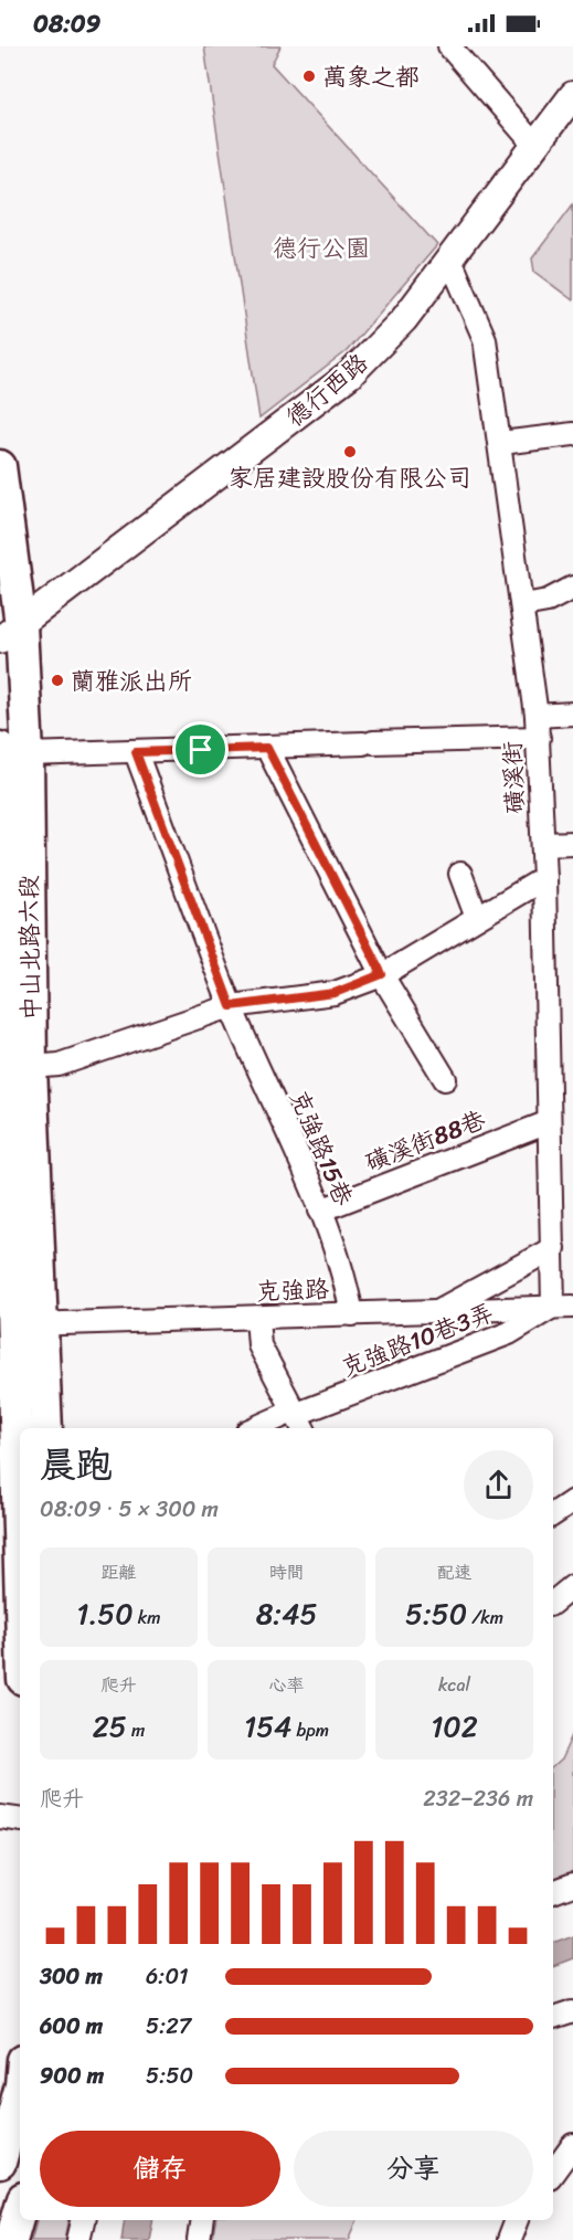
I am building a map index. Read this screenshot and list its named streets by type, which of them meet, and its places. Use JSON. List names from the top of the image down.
{
  "streets": {
    "main road": ["中山北路六段"],
    "street": [
      "德行西路",
      "磺溪街",
      "磺溪街88巷",
      "克強路15巷",
      "克強路",
      "克強路10巷3弄"
    ]
  },
  "crossings": [
    ["德行西路", "磺溪街"],
    ["德行西路", "中山北路六段"],
    ["磺溪街", "磺溪街88巷"],
    ["磺溪街", "克強路"],
    ["磺溪街", "克強路10巷3弄"],
    ["中山北路六段", "克強路"],
    ["磺溪街88巷", "克強路15巷"],
    ["克強路15巷", "克強路"],
    ["克強路", "克強路10巷3弄"]
  ],
  "parks": ["德行公園"],
  "places": ["萬象之都", "家居建設股份有限公司", "蘭雅派出所"],
  "page": {
    "status": "08:09",
    "heading": ["晨跑", "08:09 · 5 × 300 m"],
    "stats": [
      ["距離", "1.50 km"],
      ["時間", "8:45"],
      ["配速", "5:50 /km"],
      ["爬升", "25 m"],
      ["心率", "154 bpm"],
      ["kcal", "102"]
    ],
    "chart": ["爬升", "232–236 m"],
    "list": [
      {
        "name": "300 m",
        "note": "6:01"
      },
      {
        "name": "600 m",
        "note": "5:27"
      },
      {
        "name": "900 m",
        "note": "5:50"
      }
    ],
    "buttons": ["儲存", "分享"]
  }
}
